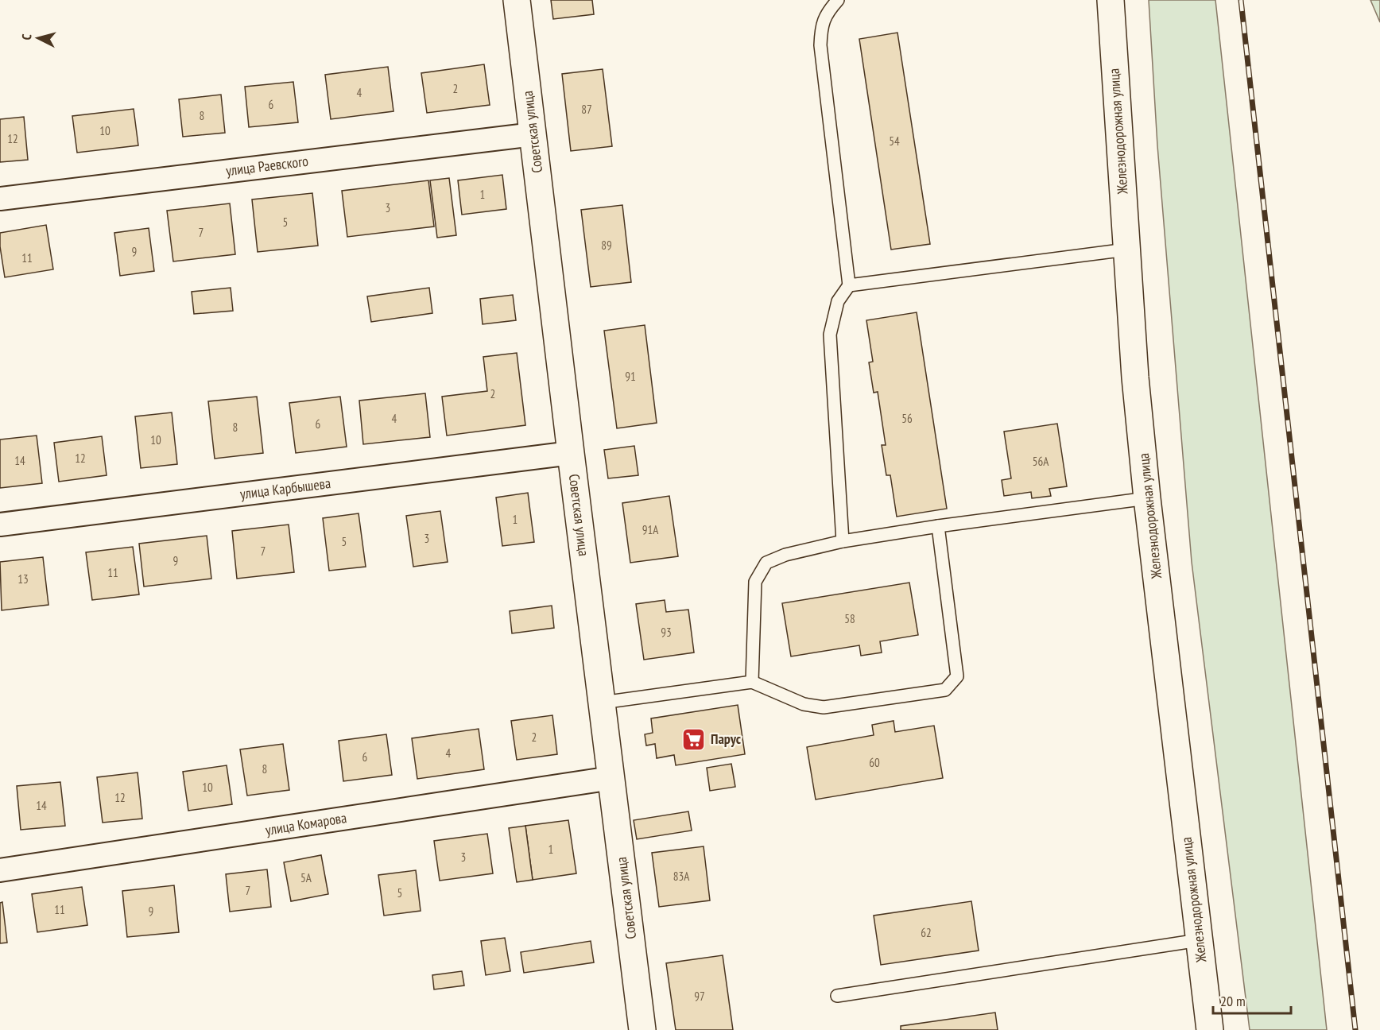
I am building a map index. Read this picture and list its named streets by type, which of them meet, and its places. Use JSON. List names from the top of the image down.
{
  "streets": {
    "street": [
      "Железнодорожная улица",
      "Советская улица",
      "улица Раевского",
      "улица Карбышева",
      "улица Комарова"
    ]
  },
  "crossings": [
    ["Советская улица", "улица Раевского"],
    ["Советская улица", "улица Карбышева"],
    ["Советская улица", "улица Комарова"]
  ],
  "places": {
    "supermarket": ["Парус"]
  },
  "house_numbers": [
    "2",
    "4",
    "6",
    "87",
    "8",
    "10",
    "12",
    "54",
    "1",
    "3",
    "5",
    "7",
    "89",
    "9",
    "11",
    "91",
    "2",
    "4",
    "56",
    "6",
    "8",
    "10",
    "12",
    "14",
    "56А",
    "1",
    "91А",
    "3",
    "5",
    "7",
    "9",
    "11",
    "13",
    "58",
    "93",
    "2",
    "4",
    "6",
    "60",
    "8",
    "10",
    "12",
    "14",
    "1",
    "3",
    "83А",
    "5А",
    "7",
    "5",
    "11",
    "9",
    "62",
    "97"
  ],
  "scale_bar": "20 m",
  "north": "left"
}
